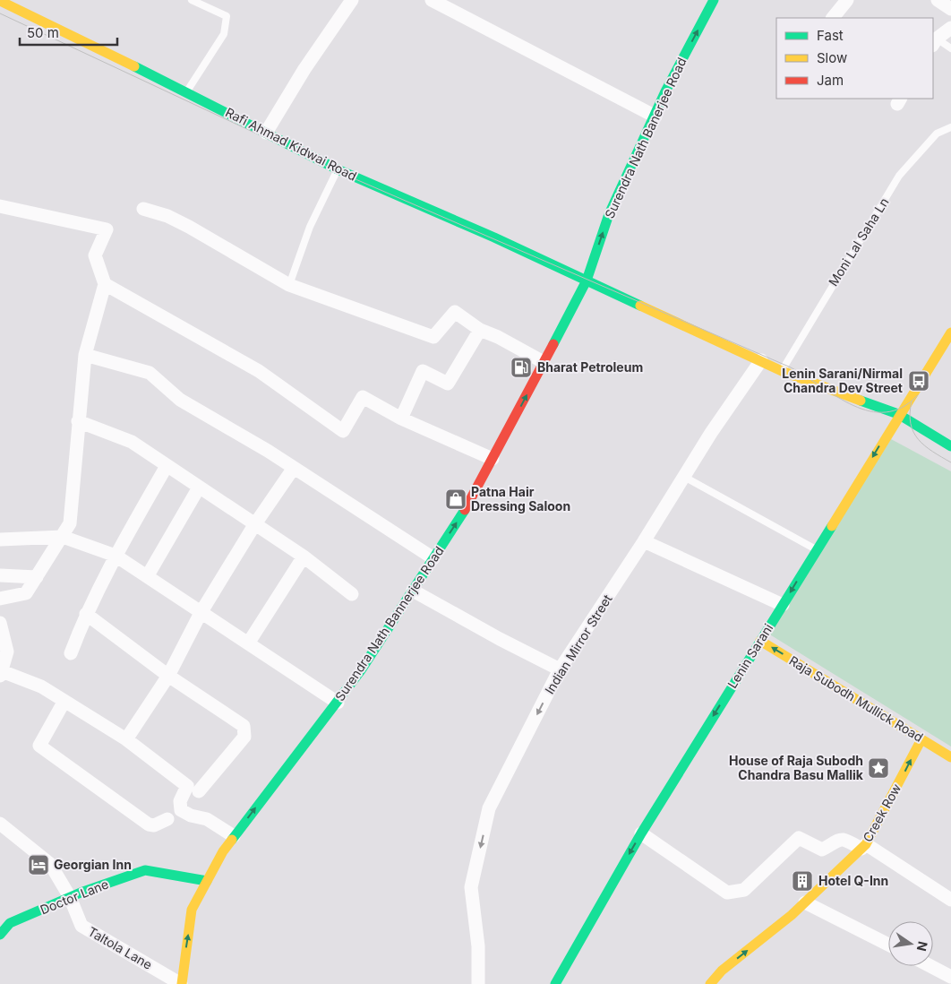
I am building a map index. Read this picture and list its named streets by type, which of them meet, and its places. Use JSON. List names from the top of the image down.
{
  "streets": {
    "main road": [
      "Surendra Nath Banerjee Road",
      "Rafi Ahmad Kidwai Road",
      "Surendra Nath Bannerjee Road",
      "Lenin Sarani",
      "Raja Subodh Mullick Road",
      "Creek Row",
      "Doctor Lane"
    ],
    "street": ["Indian Mirror Street", "Taltola Lane"],
    "lane": ["Moni Lal Saha Ln"]
  },
  "crossings": [
    ["Surendra Nath Banerjee Road", "Rafi Ahmad Kidwai Road"],
    ["Surendra Nath Banerjee Road", "Surendra Nath Bannerjee Road"],
    ["Rafi Ahmad Kidwai Road", "Moni Lal Saha Ln"],
    ["Rafi Ahmad Kidwai Road", "Surendra Nath Bannerjee Road"],
    ["Rafi Ahmad Kidwai Road", "Indian Mirror Street"],
    ["Rafi Ahmad Kidwai Road", "Lenin Sarani"],
    ["Surendra Nath Bannerjee Road", "Doctor Lane"],
    ["Surendra Nath Bannerjee Road", "Taltola Lane"],
    ["Lenin Sarani", "Raja Subodh Mullick Road"],
    ["Raja Subodh Mullick Road", "Creek Row"],
    ["Doctor Lane", "Taltola Lane"]
  ],
  "one_way": [
    "Surendra Nath Banerjee Road",
    "Surendra Nath Bannerjee Road",
    "Indian Mirror Street",
    "Lenin Sarani",
    "Raja Subodh Mullick Road",
    "Creek Row"
  ],
  "places": {
    "fuel station": ["Bharat Petroleum"],
    "bus stop": ["Lenin Sarani/Nirmal Chandra Dev Street"],
    "shop": ["Patna Hair Dressing Saloon"],
    "place": ["House of Raja Subodh Chandra Basu Mallik"],
    "hotel": ["Georgian Inn"],
    "building": ["Hotel Q-Inn"]
  },
  "legend": ["Fast", "Slow", "Jam"],
  "scale_bar": "50 m",
  "north": "right"
}
